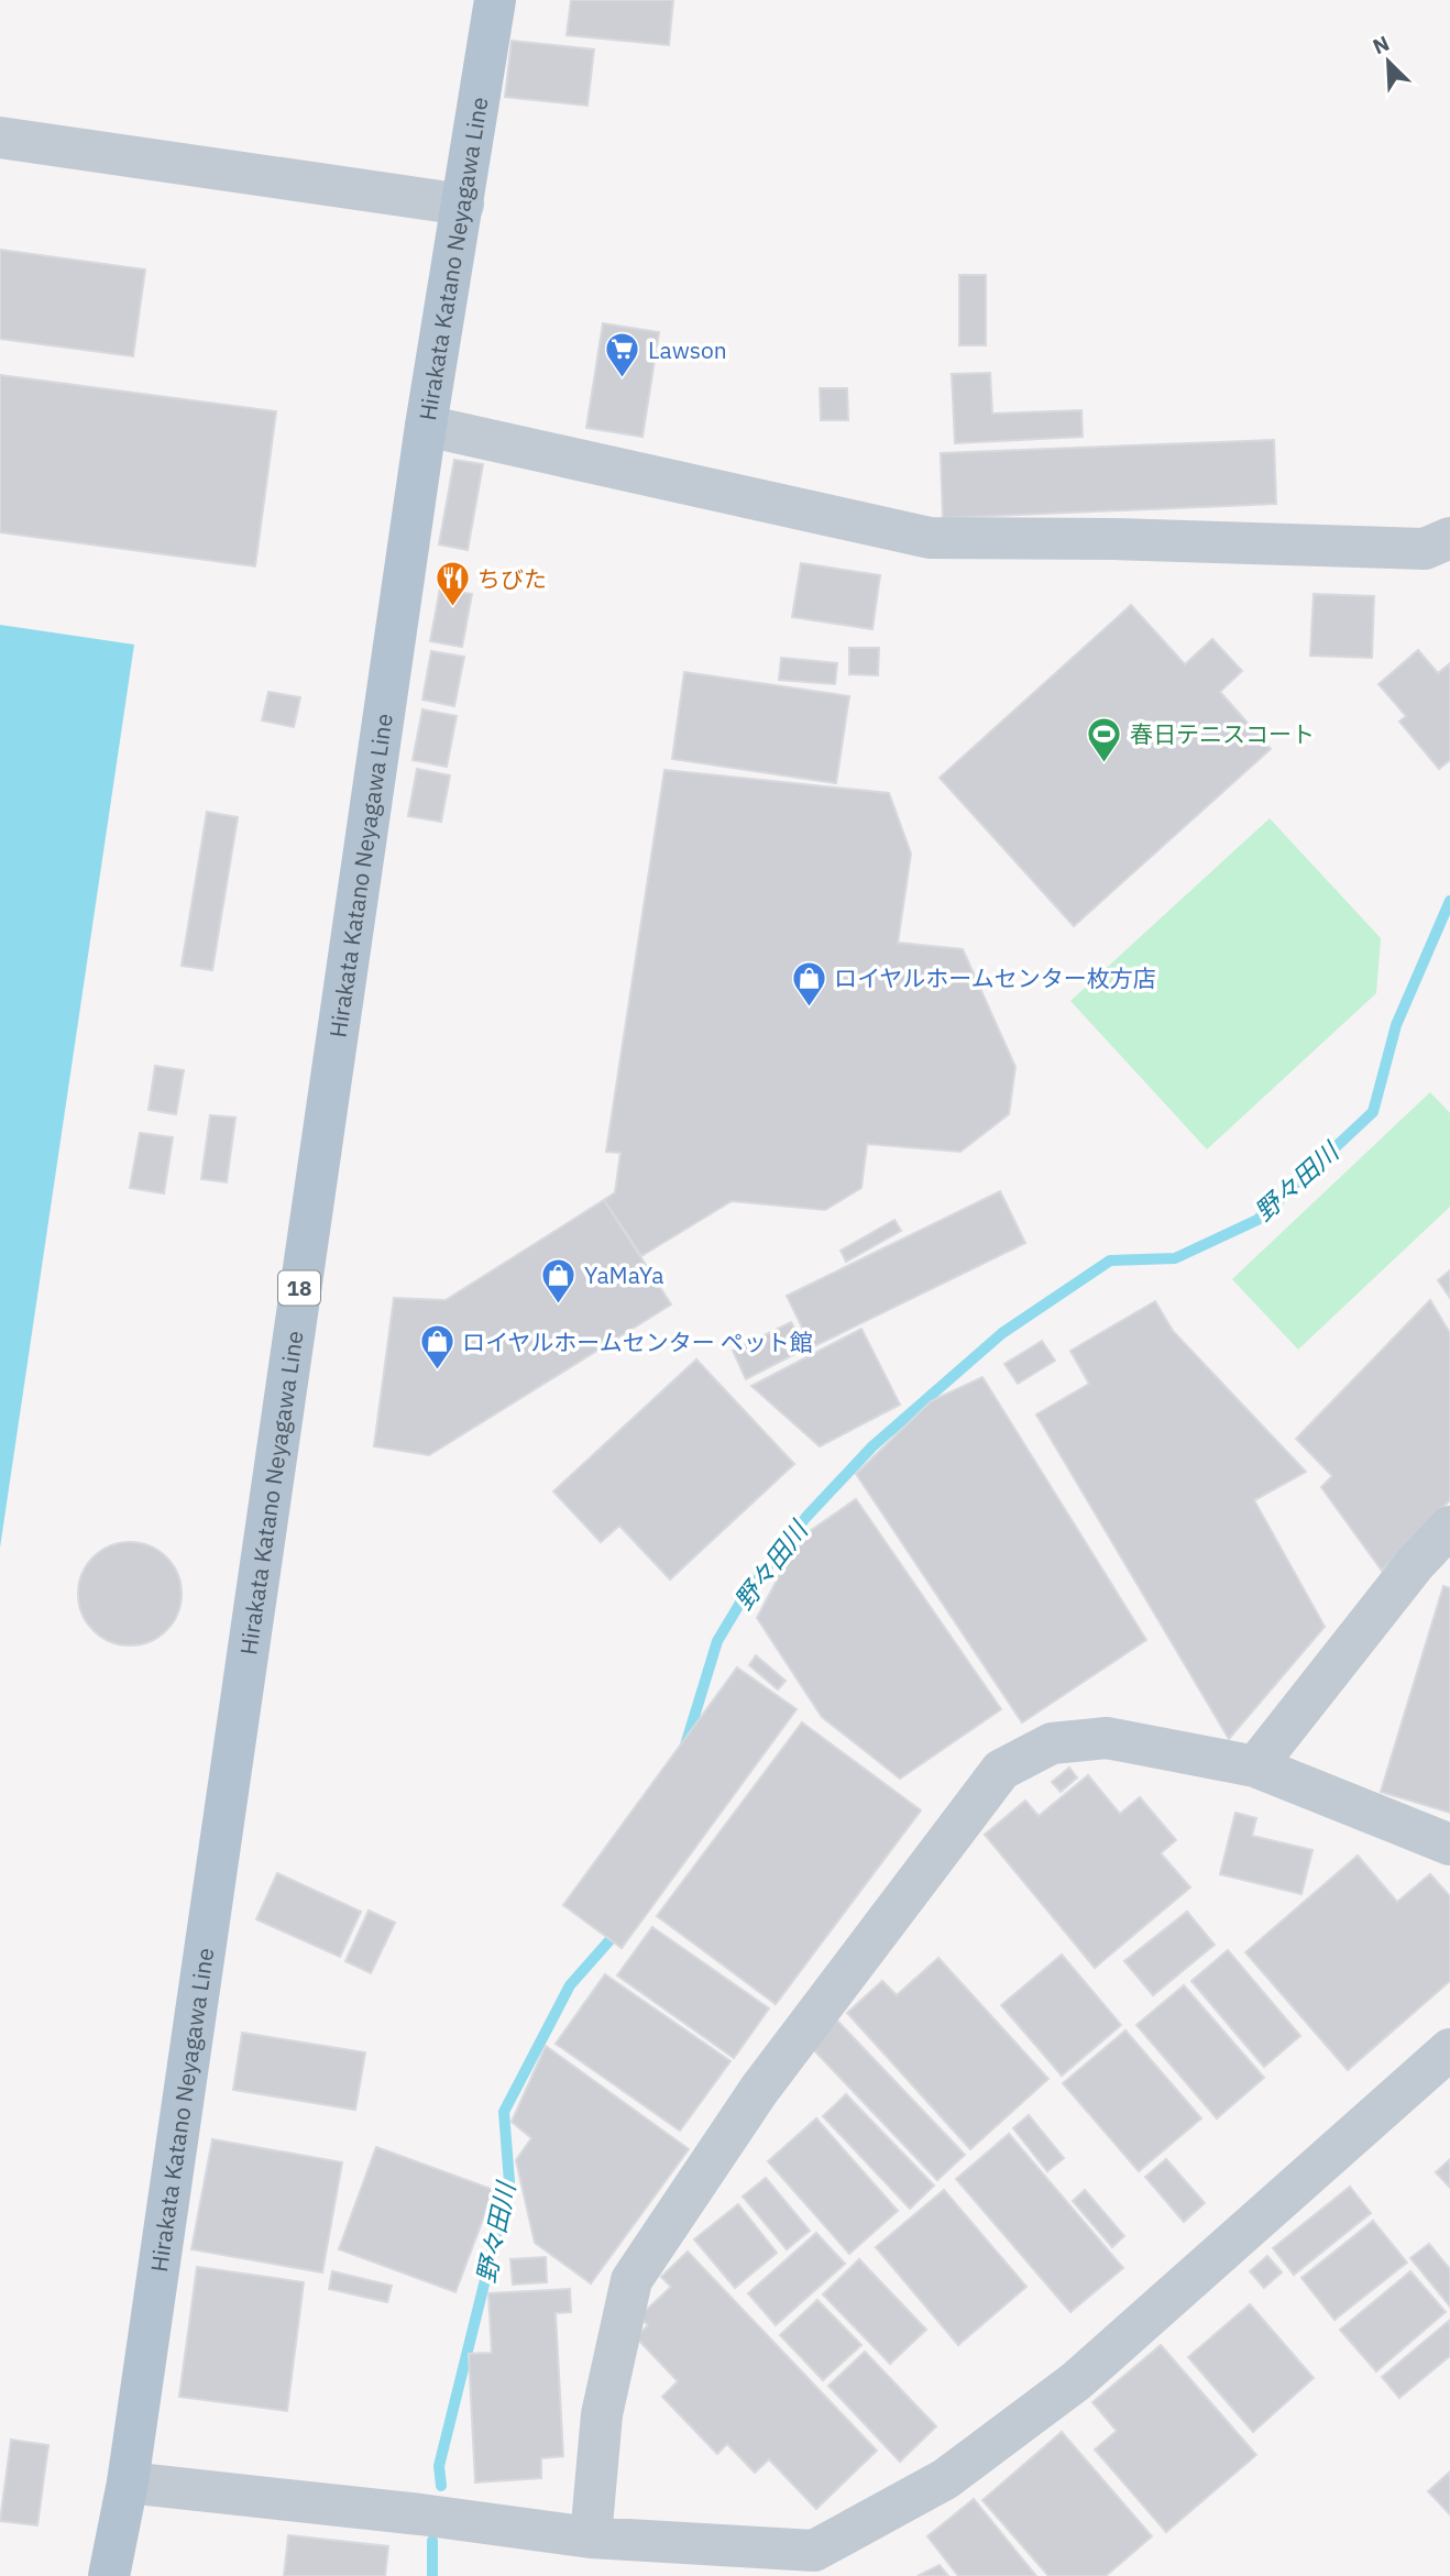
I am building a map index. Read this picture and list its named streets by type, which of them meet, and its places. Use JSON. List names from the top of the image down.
{
  "streets": {
    "main road": ["Hirakata Katano Neyagawa Line", "18"]
  },
  "water": ["野々田川"],
  "places": {
    "supermarket": ["Lawson"],
    "restaurant": ["ちびた"],
    "sports": ["春日テニスコート"],
    "shop": ["ロイヤルホームセンター枚方店", "YaMaYa", "ロイヤルホームセンター ペット館"]
  },
  "north": "top left"
}
